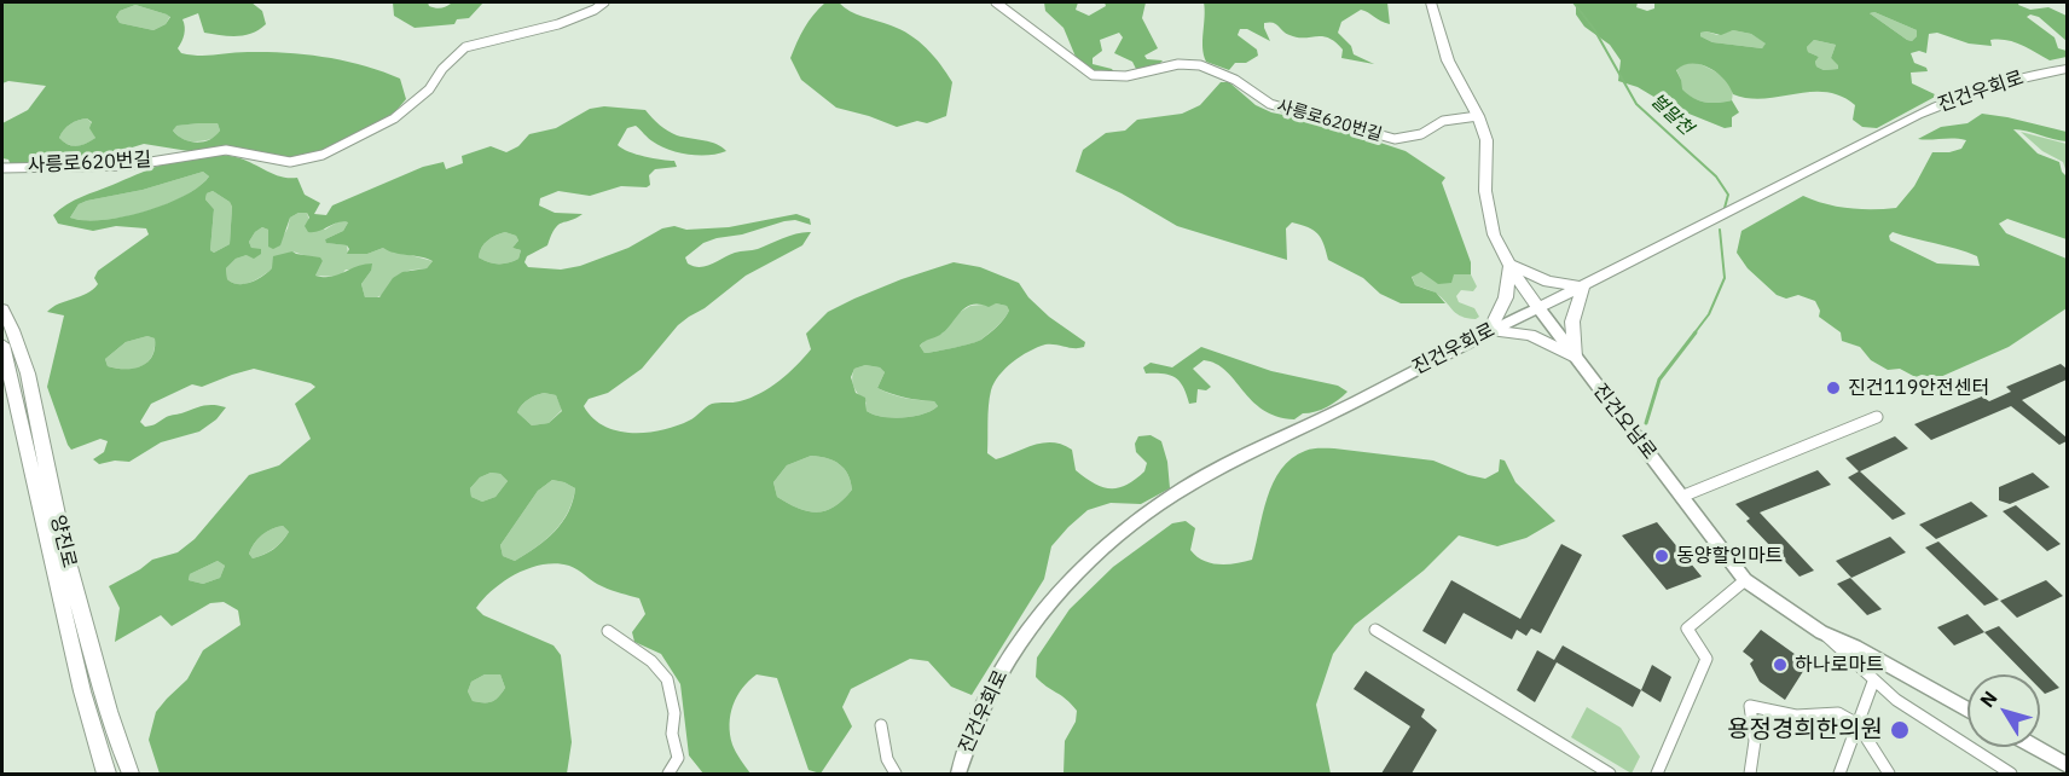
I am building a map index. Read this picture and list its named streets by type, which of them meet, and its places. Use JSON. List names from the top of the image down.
{
  "streets": {
    "main road": ["진건우회로", "진건오남로", "양진로"],
    "street": ["사릉로620번길"]
  },
  "crossings": [
    ["진건우회로", "진건오남로"],
    ["사릉로620번길", "진건오남로"]
  ],
  "water": ["벌말천"],
  "places": [
    "진건119안전센터",
    "동양할인마트",
    "하나로마트",
    "용정경희한의원"
  ],
  "north": "top left"
}
